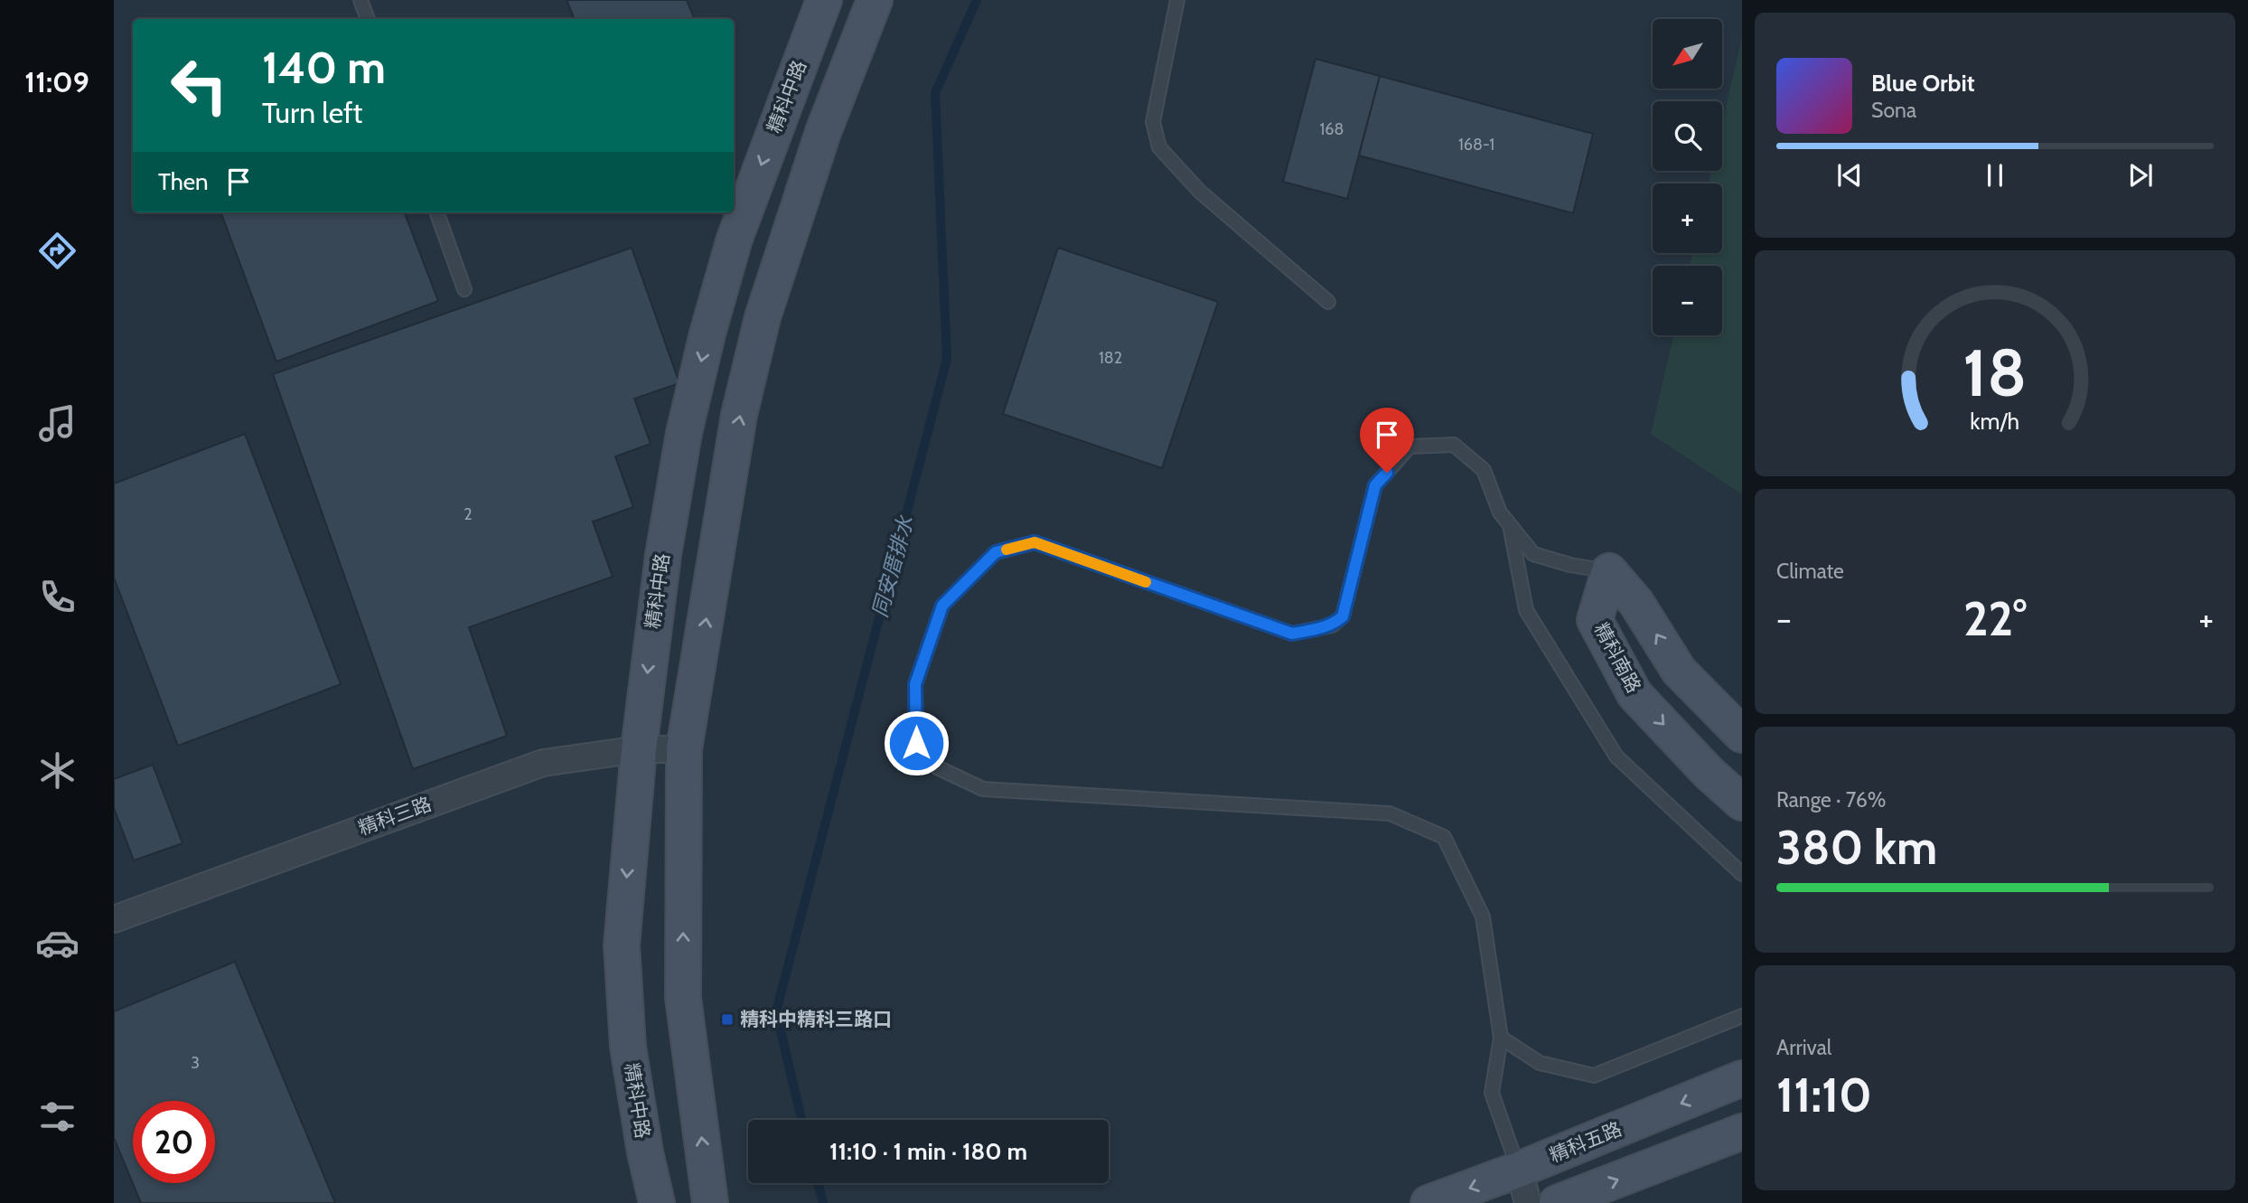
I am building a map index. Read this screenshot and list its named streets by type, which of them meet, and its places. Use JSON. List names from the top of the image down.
{
  "streets": {
    "street": [
      "精科中路",
      "精科南路",
      "精科三路",
      "精科五路"
    ]
  },
  "crossings": [
    ["精科中路", "精科三路"]
  ],
  "water": ["同安厝排水"],
  "places": {
    "transit": ["精科中精科三路口"]
  },
  "house_numbers": [
    "168",
    "168-1",
    "182",
    "2",
    "3"
  ],
  "north": "bottom left",
  "page": {
    "tabs": "11:09",
    "map_buttons": ["+", "−"],
    "turn": ["140 m", "Turn left"],
    "song": ["Blue Orbit", "Sona"],
    "then": "Then",
    "tile": [
      "Climate",
      ["Range · 76%", "380 km"],
      ["Arrival", "11:10"]
    ],
    "heat": ["−", "22°", "+"],
    "limit": "20",
    "trip": "11:10 · 1 min · 180 m",
    "gauge": ["18", "km/h"]
  }
}
